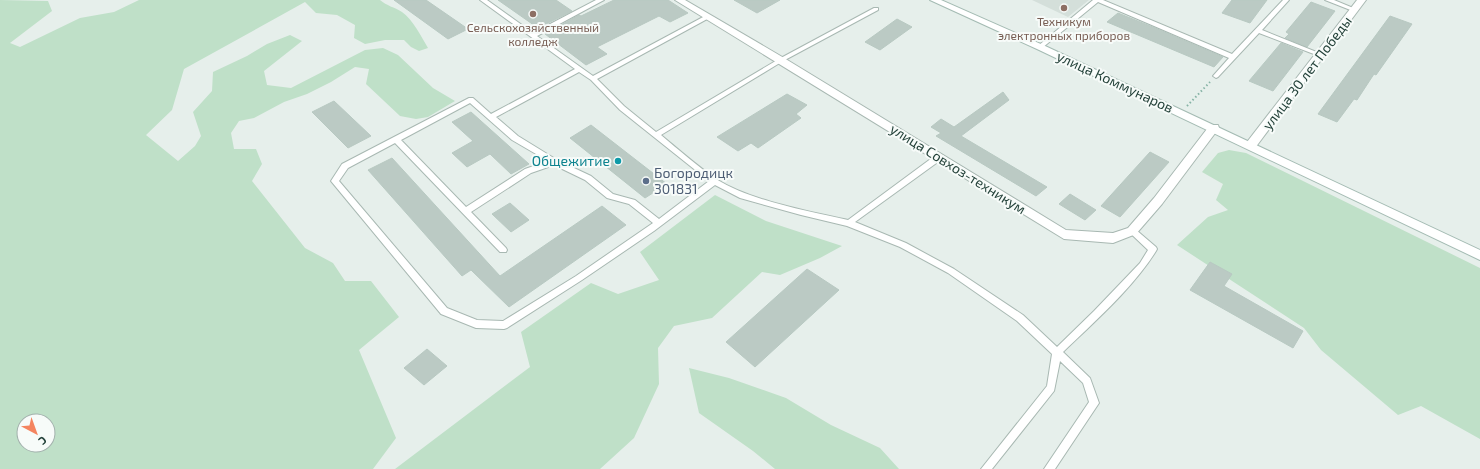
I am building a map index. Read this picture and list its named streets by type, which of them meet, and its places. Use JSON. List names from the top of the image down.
{
  "streets": {
    "street": ["улица 30 лет Победы", "улица Коммунаров", "улица Совхоз-техникум"]
  },
  "crossings": [
    ["улица 30 лет Победы", "улица Коммунаров"],
    ["улица Коммунаров", "улица Совхоз-техникум"]
  ],
  "places": [
    "Техникум электронных приборов",
    "Сельскохозяйственный колледж",
    "Общежитие",
    "Богородицк 301831"
  ],
  "north": "bottom right"
}
